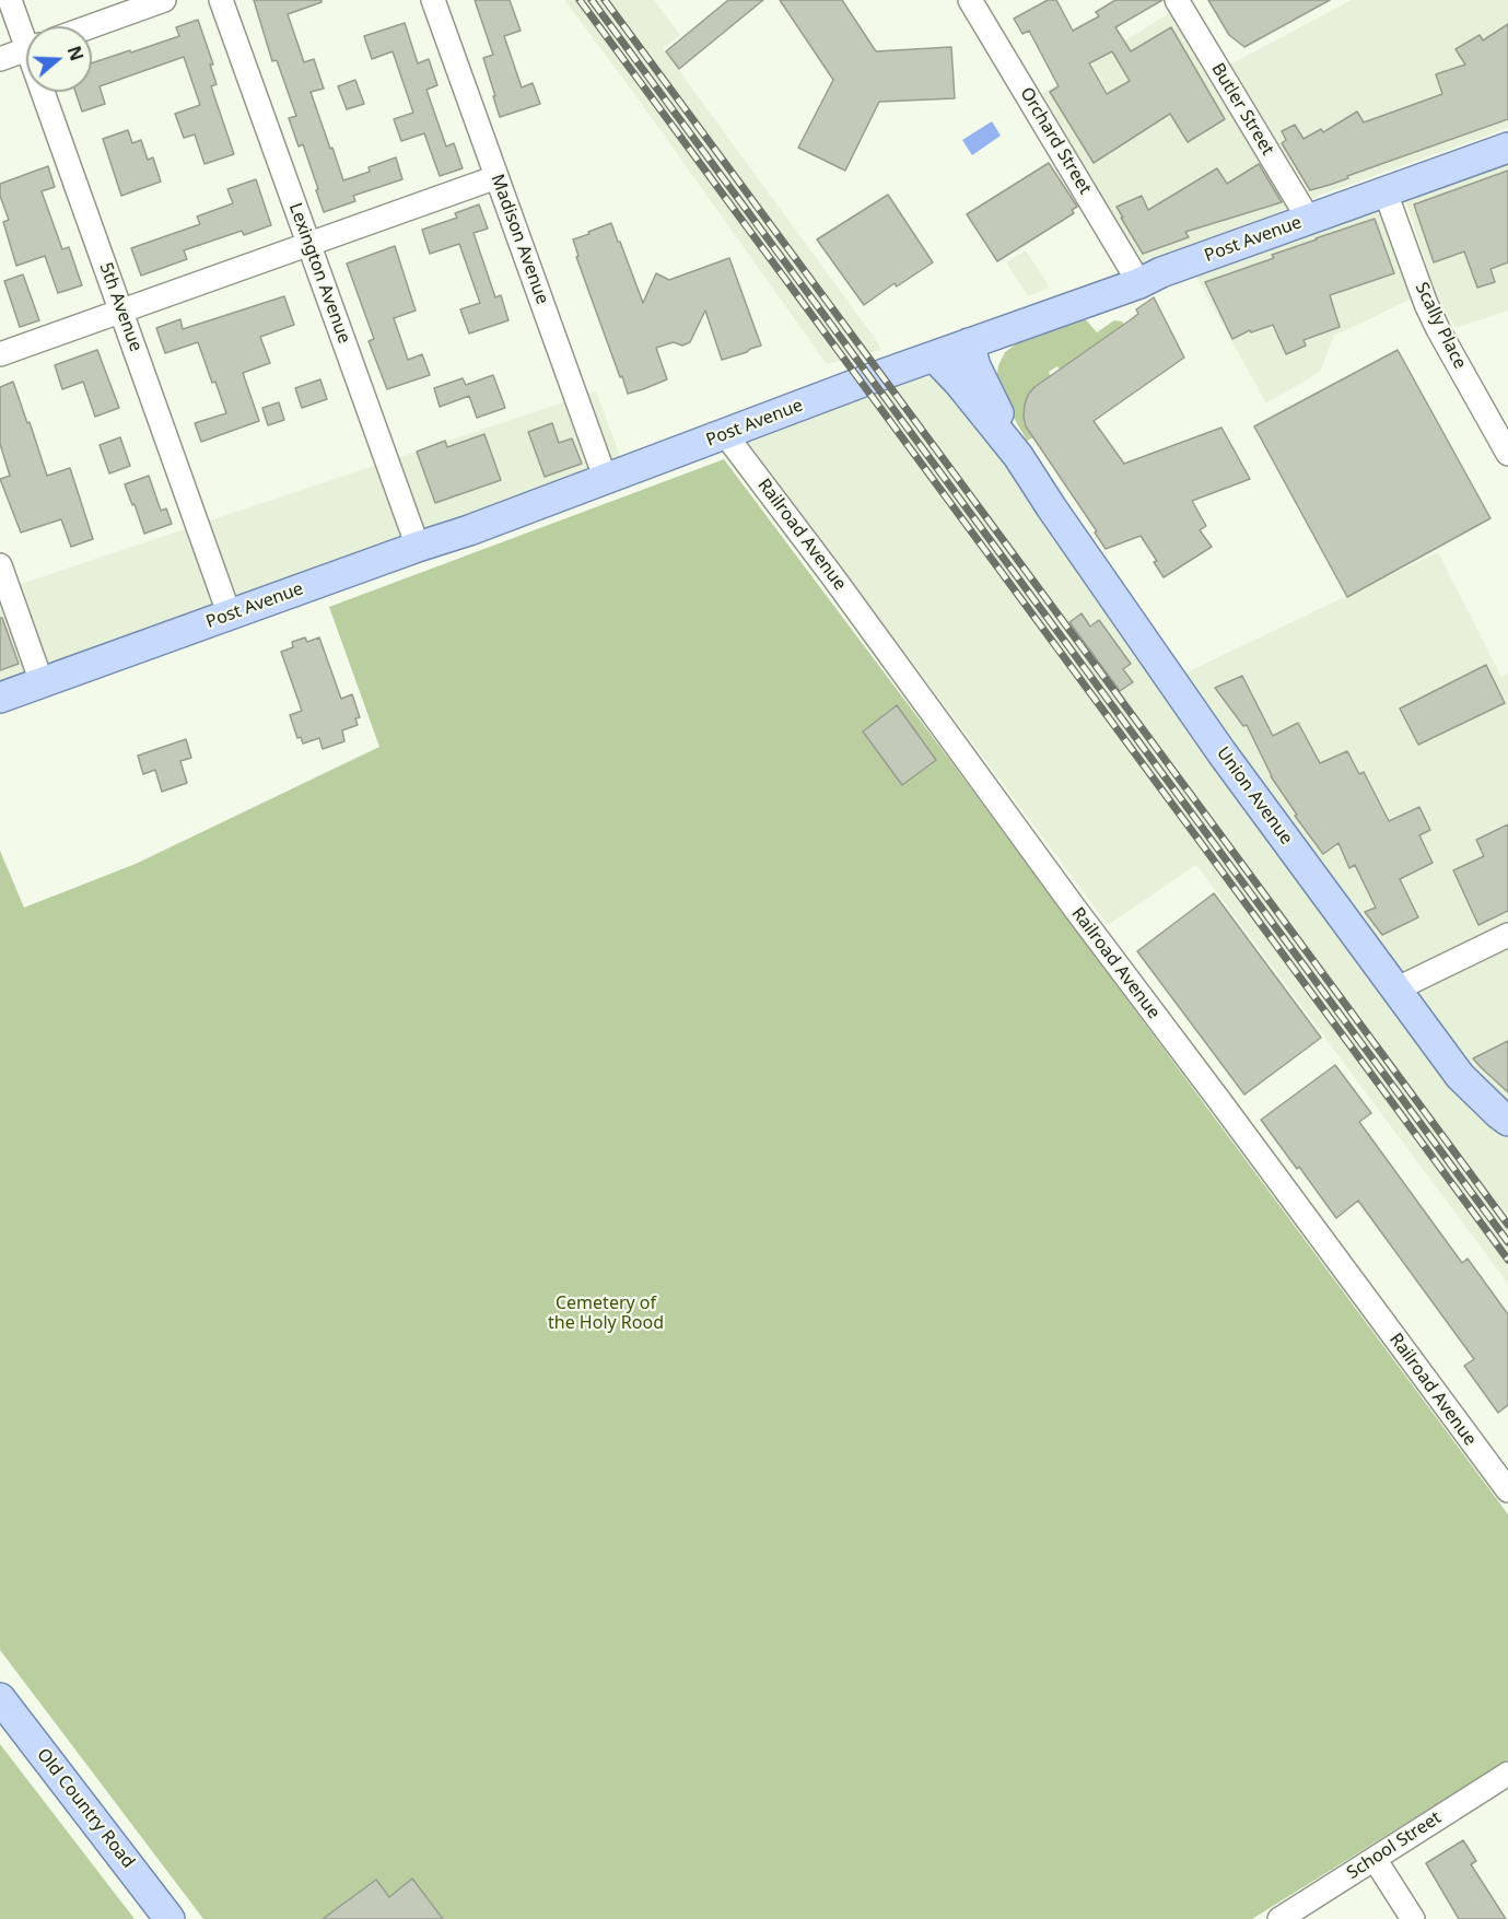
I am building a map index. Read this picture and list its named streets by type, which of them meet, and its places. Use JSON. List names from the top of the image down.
{
  "streets": {
    "main road": ["Post Avenue", "Union Avenue", "Old Country Road"],
    "street": [
      "Butler Street",
      "Orchard Street",
      "Madison Avenue",
      "Lexington Avenue",
      "5th Avenue",
      "Scally Place",
      "Railroad Avenue",
      "School Street"
    ]
  },
  "crossings": [
    ["Butler Street", "Post Avenue"],
    ["Orchard Street", "Post Avenue"],
    ["Madison Avenue", "Post Avenue"],
    ["Post Avenue", "Lexington Avenue"],
    ["Post Avenue", "5th Avenue"],
    ["Post Avenue", "Scally Place"],
    ["Post Avenue", "Railroad Avenue"],
    ["Post Avenue", "Union Avenue"]
  ],
  "parks": ["Cemetery of the Holy Rood"],
  "north": "right"
}
